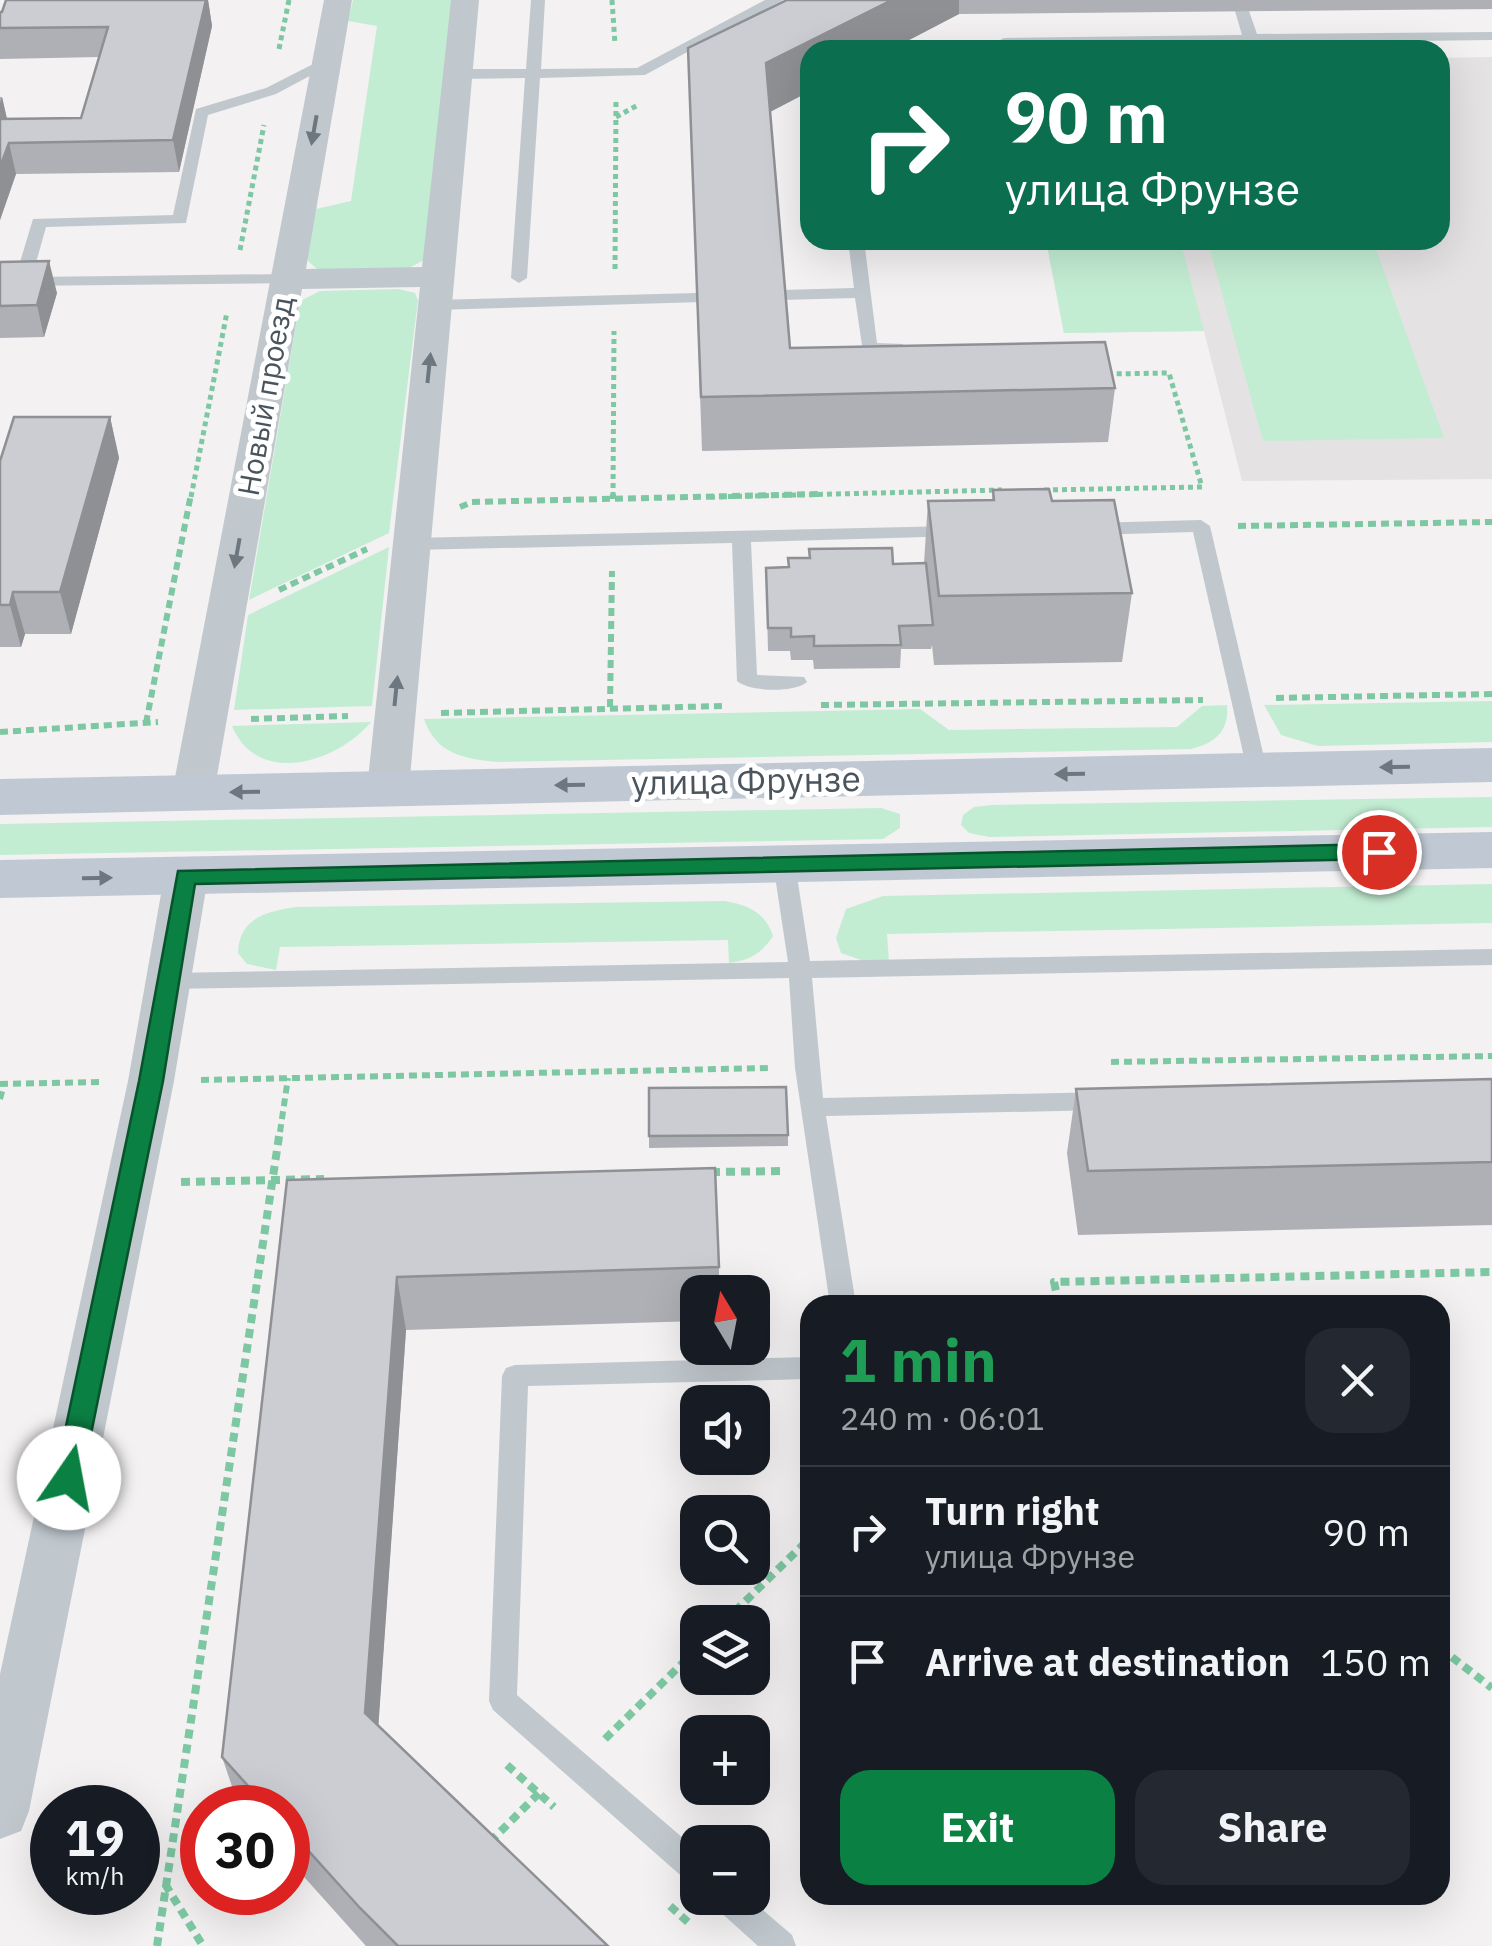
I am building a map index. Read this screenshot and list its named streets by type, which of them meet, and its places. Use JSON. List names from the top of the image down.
{
  "streets": {
    "main road": ["улица Фрунзе"],
    "street": ["Новый проезд"]
  },
  "crossings": [
    ["Новый проезд", "улица Фрунзе"]
  ],
  "north": "top",
  "page": {
    "turn": ["90 m", "улица Фрунзе"],
    "map_buttons": ["+", "−"],
    "heading": ["1 min", "240 m · 06:01"],
    "list": [
      {
        "name": "Turn right",
        "note": "улица Фрунзе",
        "value": "90 m"
      },
      {
        "name": "Arrive at destination",
        "value": "150 m"
      }
    ],
    "buttons": ["Exit", "Share"],
    "speed": "19 km/h",
    "limit": "30"
  }
}
